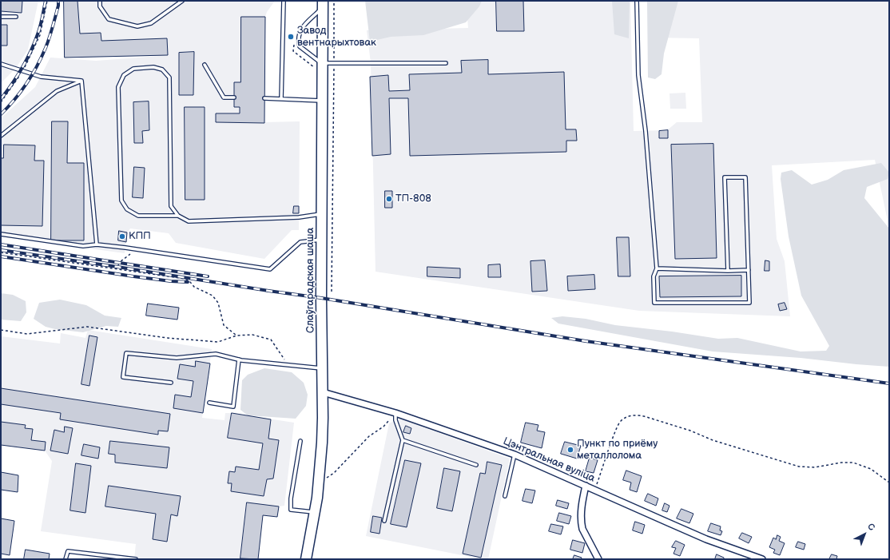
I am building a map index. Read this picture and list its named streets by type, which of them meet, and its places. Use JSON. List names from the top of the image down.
{
  "streets": {
    "main road": ["Слаўгарадская шаша"],
    "street": ["Цэнтральная вуліца"]
  },
  "crossings": [
    ["Слаўгарадская шаша", "Цэнтральная вуліца"]
  ],
  "places": [
    "Завод вентнарыхтовак",
    "ТП-808",
    "КПП",
    "Пункт по приёму металлолома"
  ],
  "north": "top right"
}
